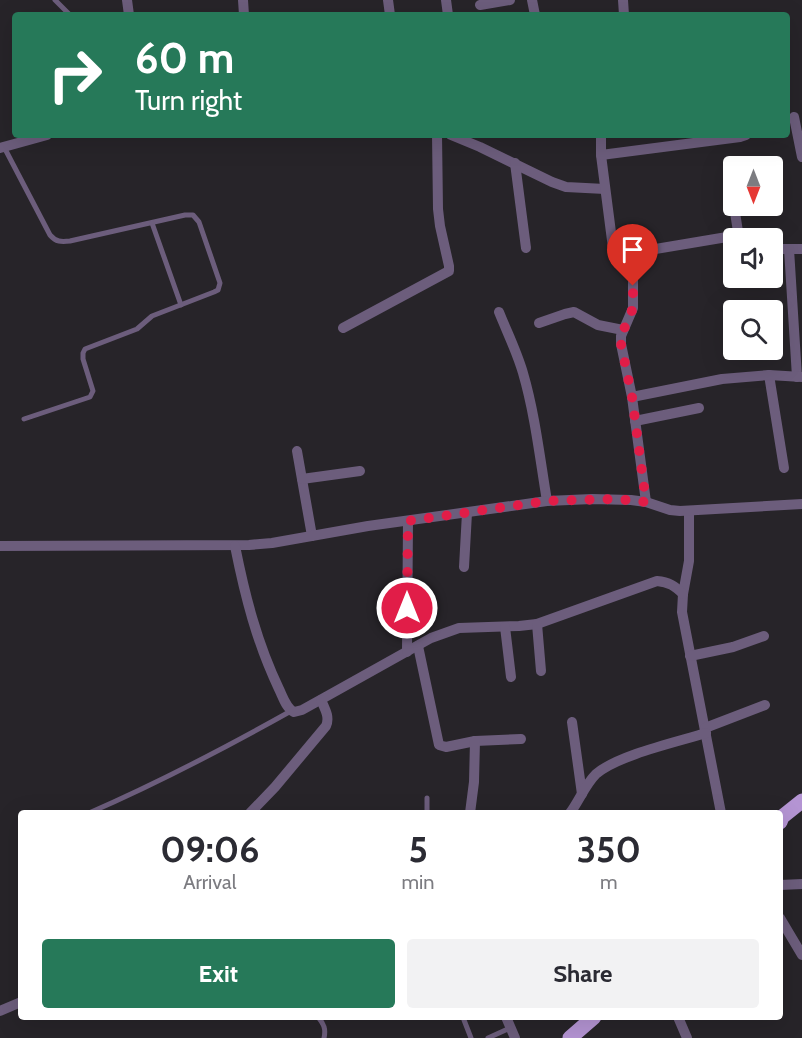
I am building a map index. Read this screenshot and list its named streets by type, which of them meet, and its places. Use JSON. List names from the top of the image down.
{
  "north": "bottom",
  "page": {
    "turn": ["60 m", "Turn right"],
    "eta": [
      "09:06",
      "Arrival",
      "5",
      "min",
      "350",
      "m"
    ],
    "buttons": ["Exit", "Share"]
  }
}
